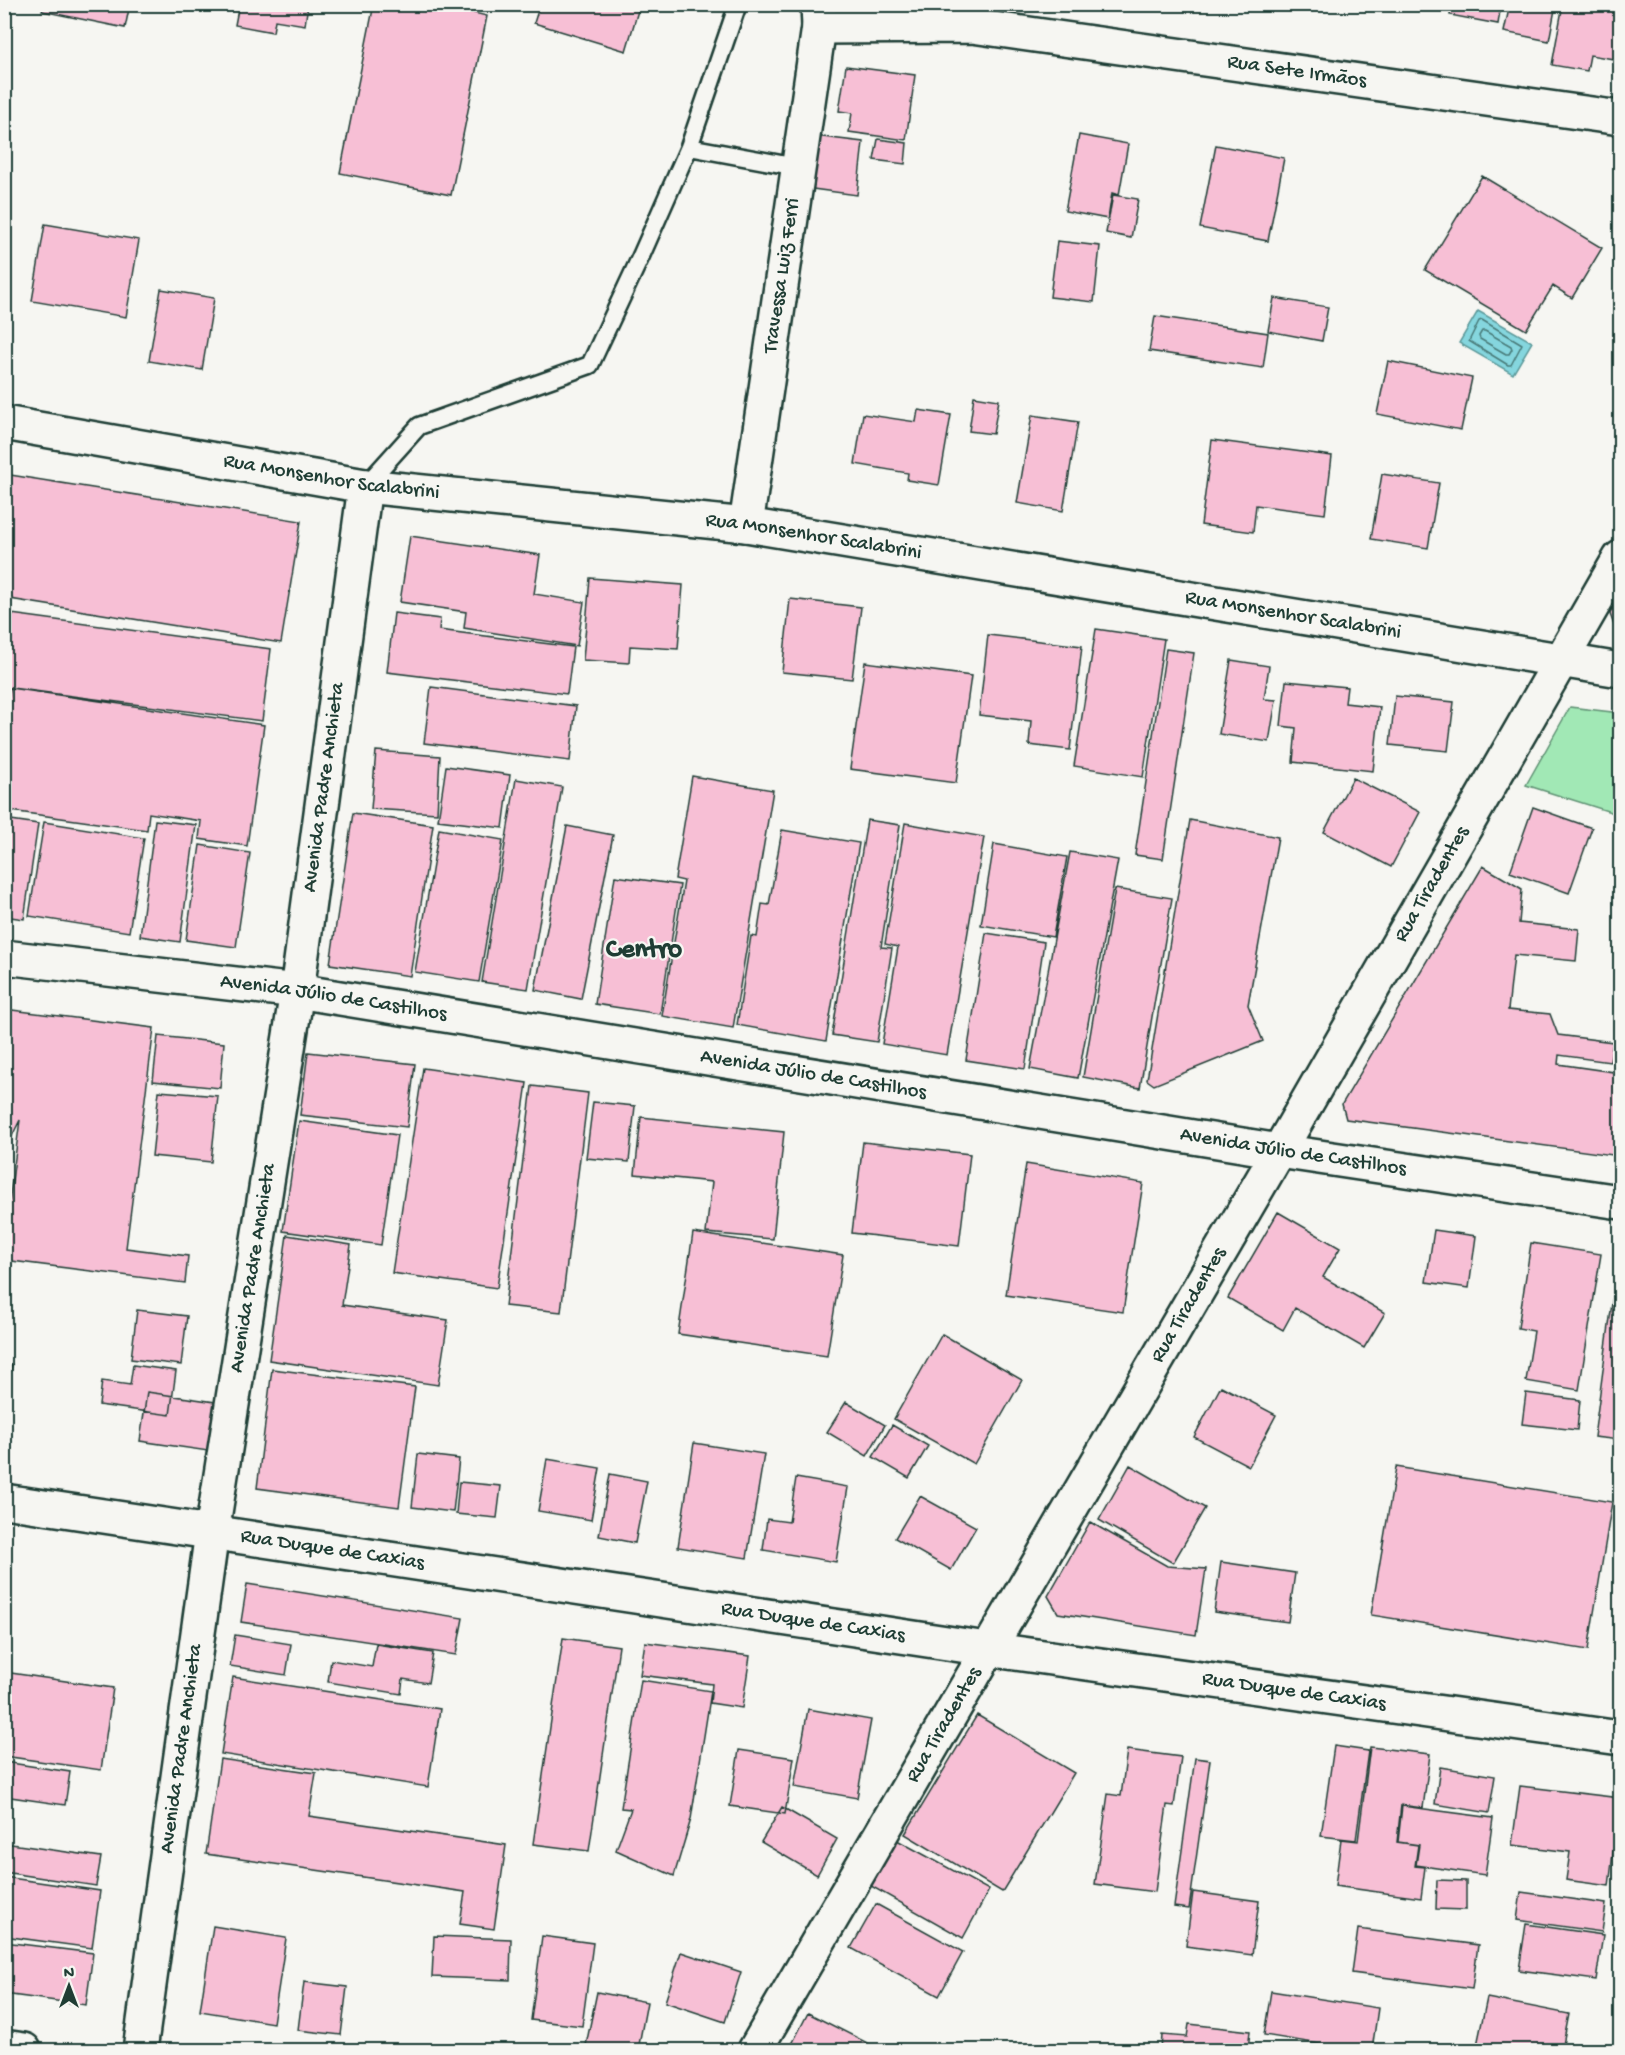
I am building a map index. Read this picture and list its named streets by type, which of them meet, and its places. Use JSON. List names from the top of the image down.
{
  "streets": {
    "street": [
      "Rua Sete Irmãos",
      "Travessa Luiz Ferri",
      "Rua Monsenhor Scalabrini",
      "Avenida Padre Anchieta",
      "Rua Tiradentes",
      "Avenida Júlio de Castilhos",
      "Rua Duque de Caxias"
    ]
  },
  "crossings": [
    ["Travessa Luiz Ferri", "Rua Monsenhor Scalabrini"],
    ["Rua Monsenhor Scalabrini", "Avenida Padre Anchieta"],
    ["Rua Monsenhor Scalabrini", "Rua Tiradentes"],
    ["Avenida Padre Anchieta", "Avenida Júlio de Castilhos"],
    ["Avenida Padre Anchieta", "Rua Duque de Caxias"],
    ["Rua Tiradentes", "Avenida Júlio de Castilhos"],
    ["Rua Tiradentes", "Rua Duque de Caxias"]
  ],
  "districts": ["Centro"],
  "north": "top"
}
